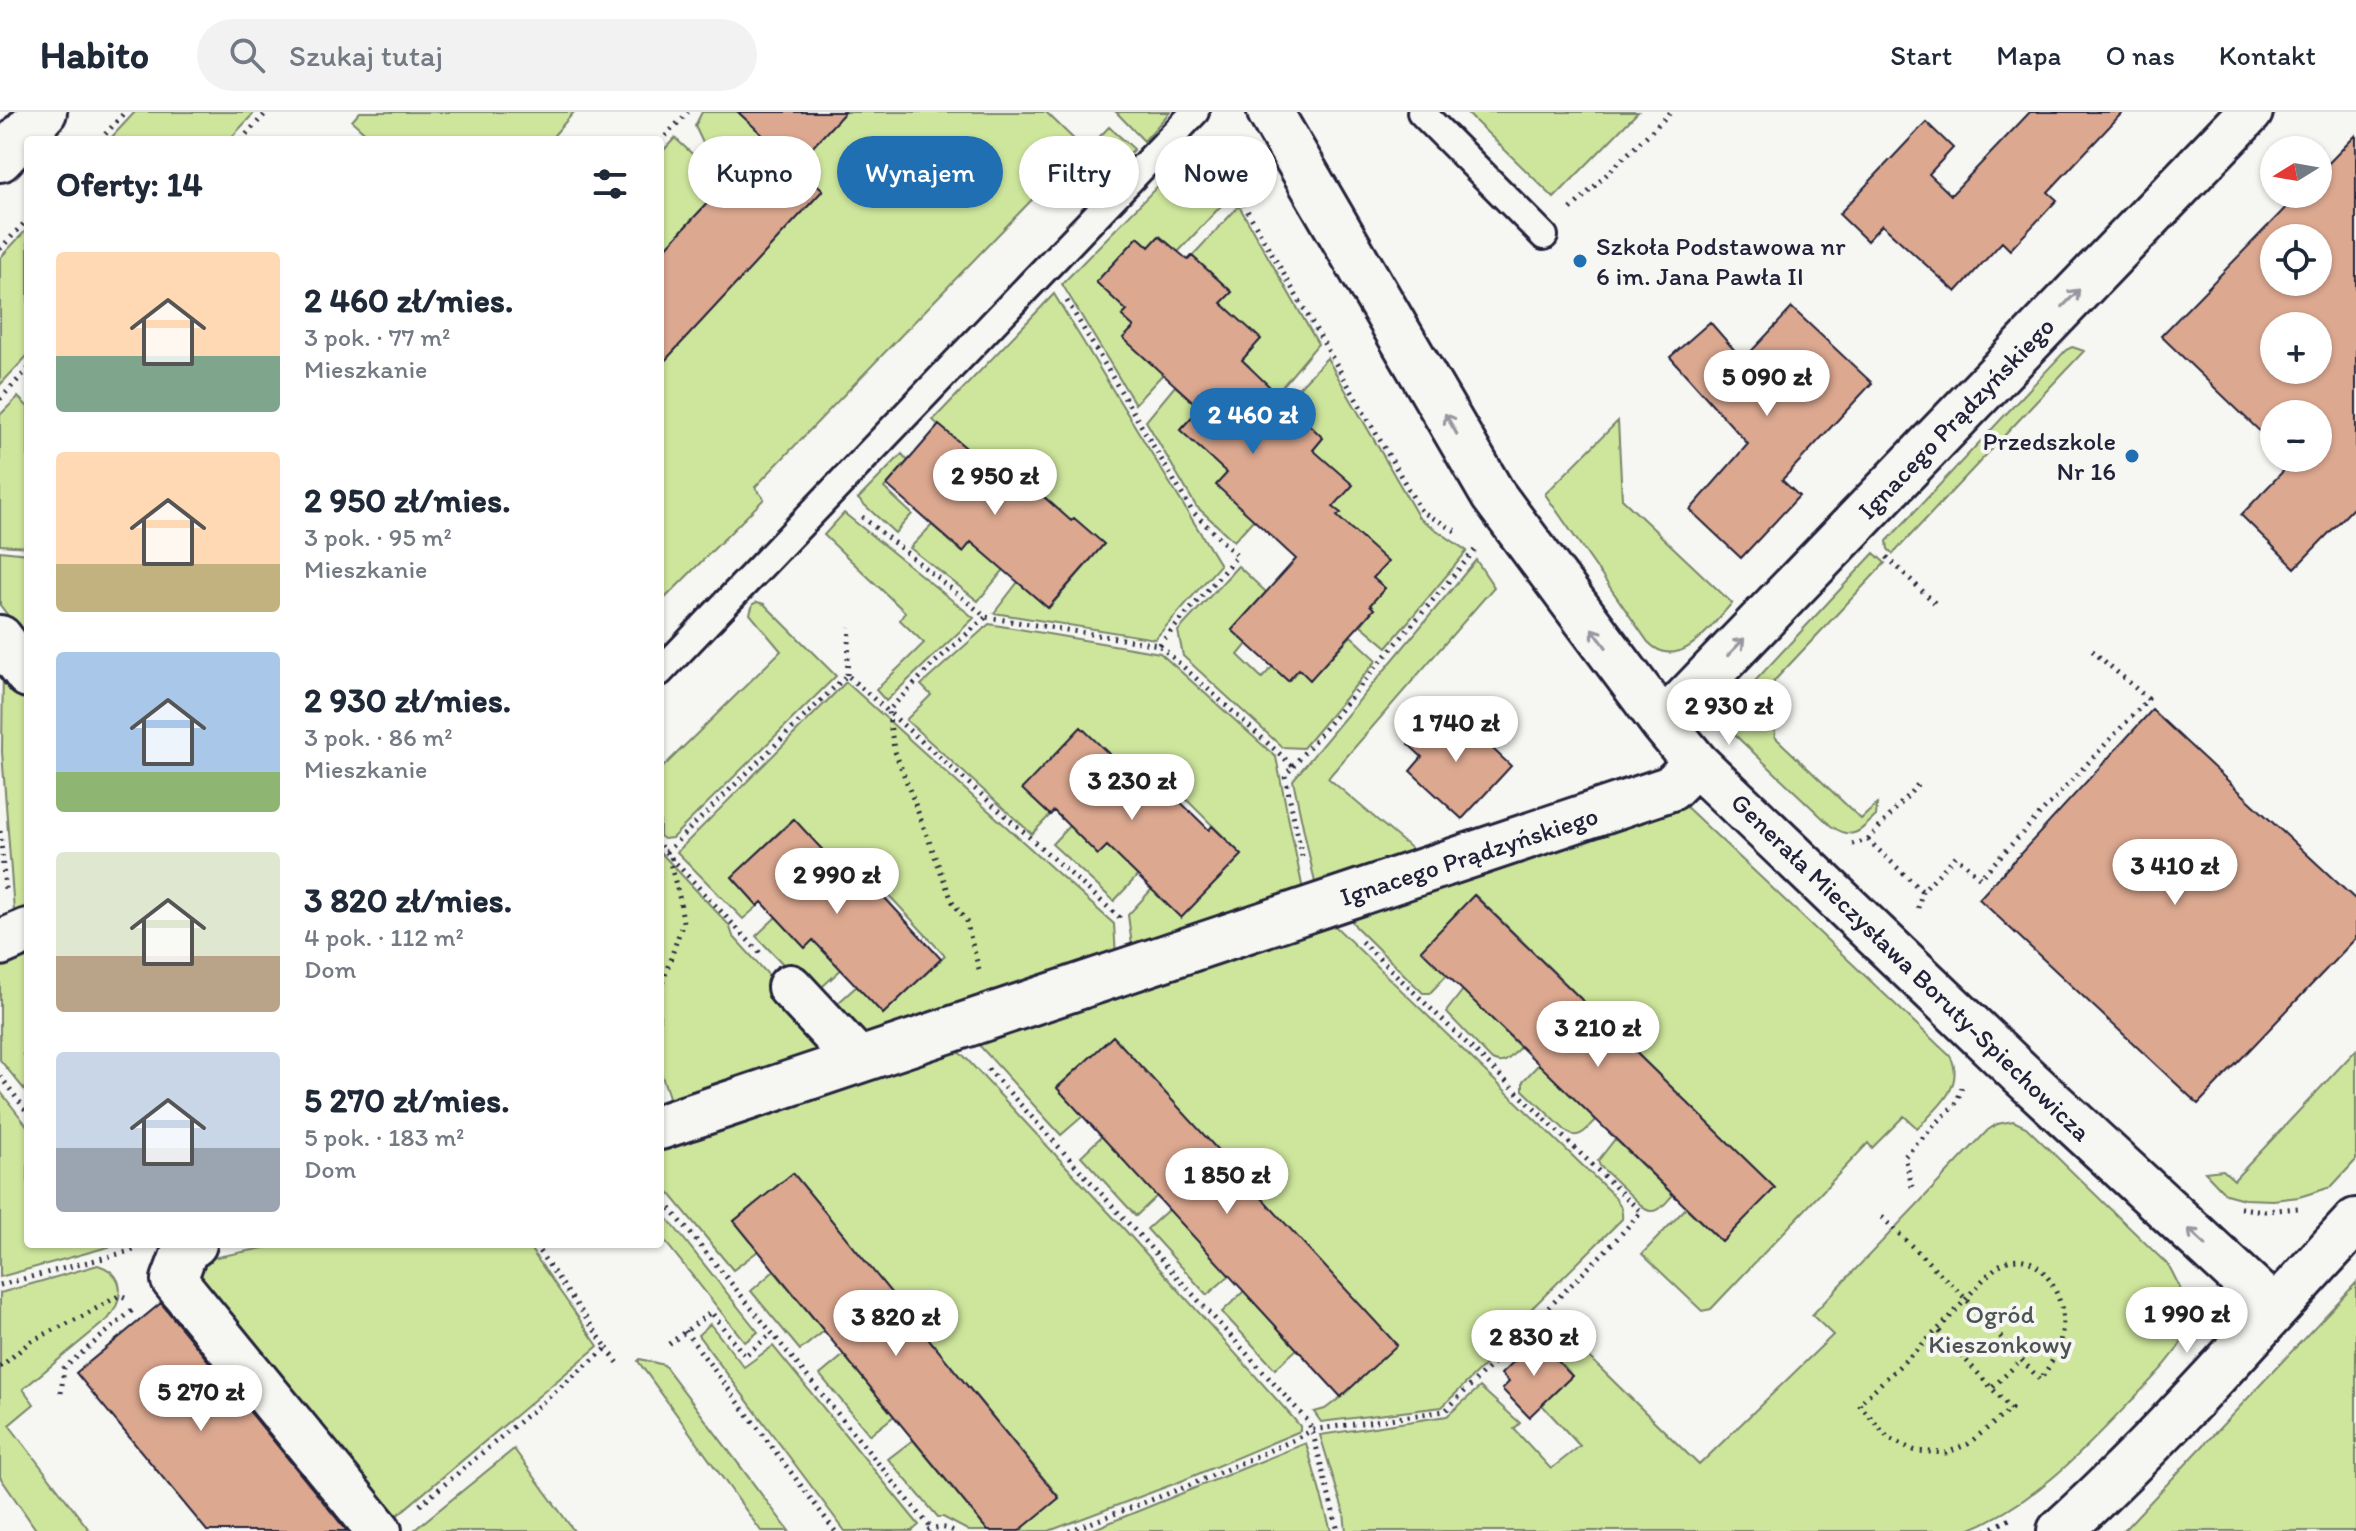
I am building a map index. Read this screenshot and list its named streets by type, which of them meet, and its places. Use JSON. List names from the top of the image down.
{
  "streets": {
    "street": ["Ignacego Prądzyńskiego", "Generała Mieczysława Boruty-Spiechowicza"]
  },
  "crossings": [
    ["Ignacego Prądzyńskiego", "Generała Mieczysława Boruty-Spiechowicza"]
  ],
  "one_way": ["Ignacego Prądzyńskiego", "Generała Mieczysława Boruty-Spiechowicza"],
  "parks": ["Ogród Kieszonkowy"],
  "places": ["Szkoła Podstawowa nr 6 im. Jana Pawła II", "Przedszkole Nr 16"],
  "north": "left",
  "page": {
    "header": "Habito",
    "search": "Szukaj tutaj",
    "nav": [
      "Start",
      "Mapa",
      "O nas",
      "Kontakt"
    ],
    "map_buttons": ["+", "−"],
    "chip": [
      "Kupno",
      "Wynajem",
      "Filtry",
      "Nowe"
    ],
    "heading": "Oferty: 14",
    "list": [
      {
        "name": "2 460 zł/mies.",
        "note": "3 pok. · 77 m² · Mieszkanie"
      },
      {
        "name": "2 950 zł/mies.",
        "note": "3 pok. · 95 m² · Mieszkanie"
      },
      {
        "name": "2 930 zł/mies.",
        "note": "3 pok. · 86 m² · Mieszkanie"
      },
      {
        "name": "3 820 zł/mies.",
        "note": "4 pok. · 112 m² · Dom"
      },
      {
        "name": "5 270 zł/mies.",
        "note": "5 pok. · 183 m² · Dom"
      }
    ],
    "price": [
      "5 090 zł",
      "2 460 zł",
      "2 950 zł",
      "2 930 zł",
      "1 740 zł",
      "3 230 zł",
      "3 410 zł",
      "2 990 zł",
      "3 210 zł",
      "1 850 zł",
      "1 990 zł",
      "3 820 zł",
      "2 830 zł",
      "5 270 zł"
    ]
  }
}
